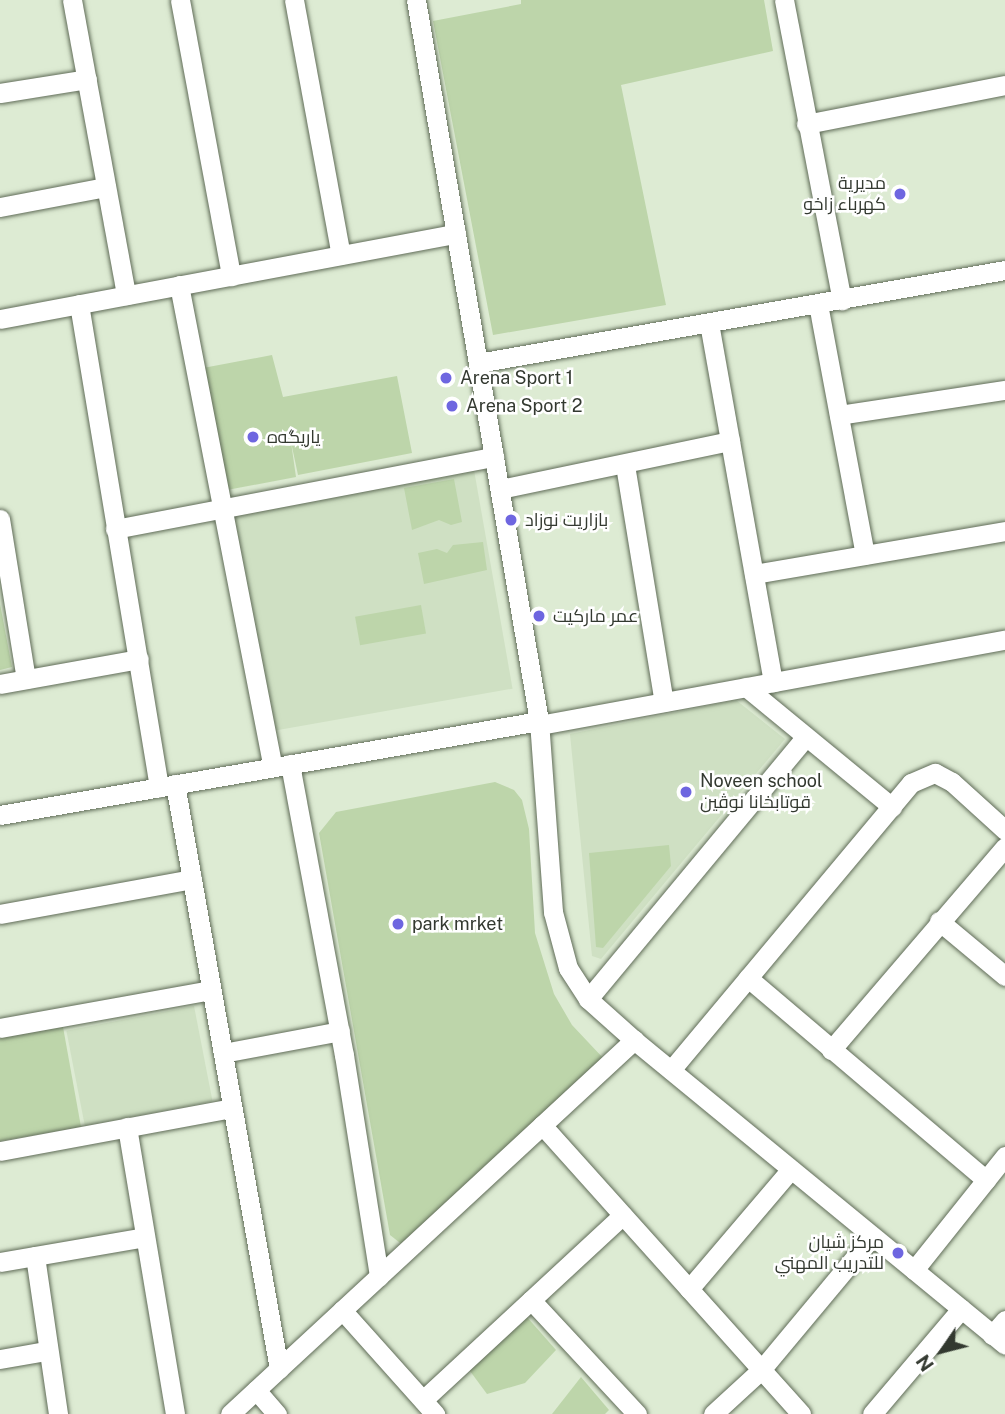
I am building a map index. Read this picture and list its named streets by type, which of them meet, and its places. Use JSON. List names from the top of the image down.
{
  "places": [
    "مديرية كهرباء زاخو",
    "Arena Sport 1",
    "Arena Sport 2",
    "یاریگه‌ه",
    "بازاريت نوزاد",
    "عمر ماركيت",
    "Noveen school قوتابخانا نوڤين",
    "park mrket",
    "مركز شيان للتدريب المهني"
  ],
  "north": "bottom left"
}
